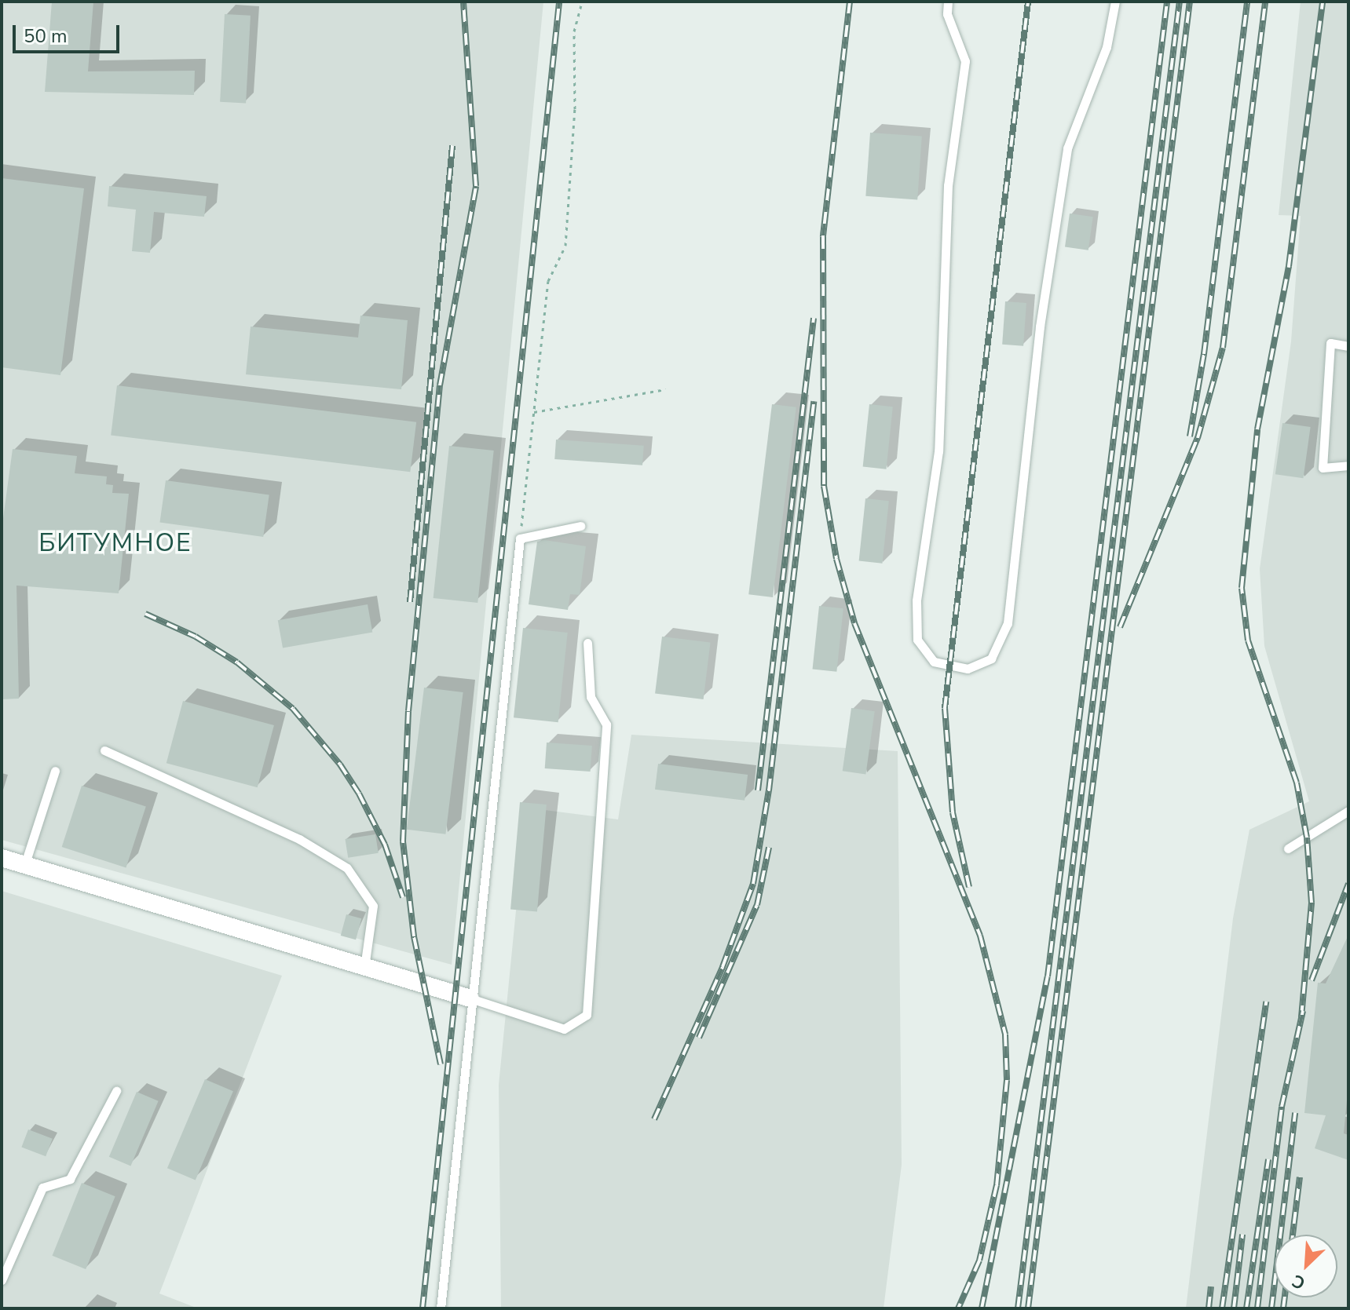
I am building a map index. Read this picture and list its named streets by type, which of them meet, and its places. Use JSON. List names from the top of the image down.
{
  "districts": ["БИТУМНОЕ"],
  "scale_bar": "50 m",
  "north": "bottom left"
}
